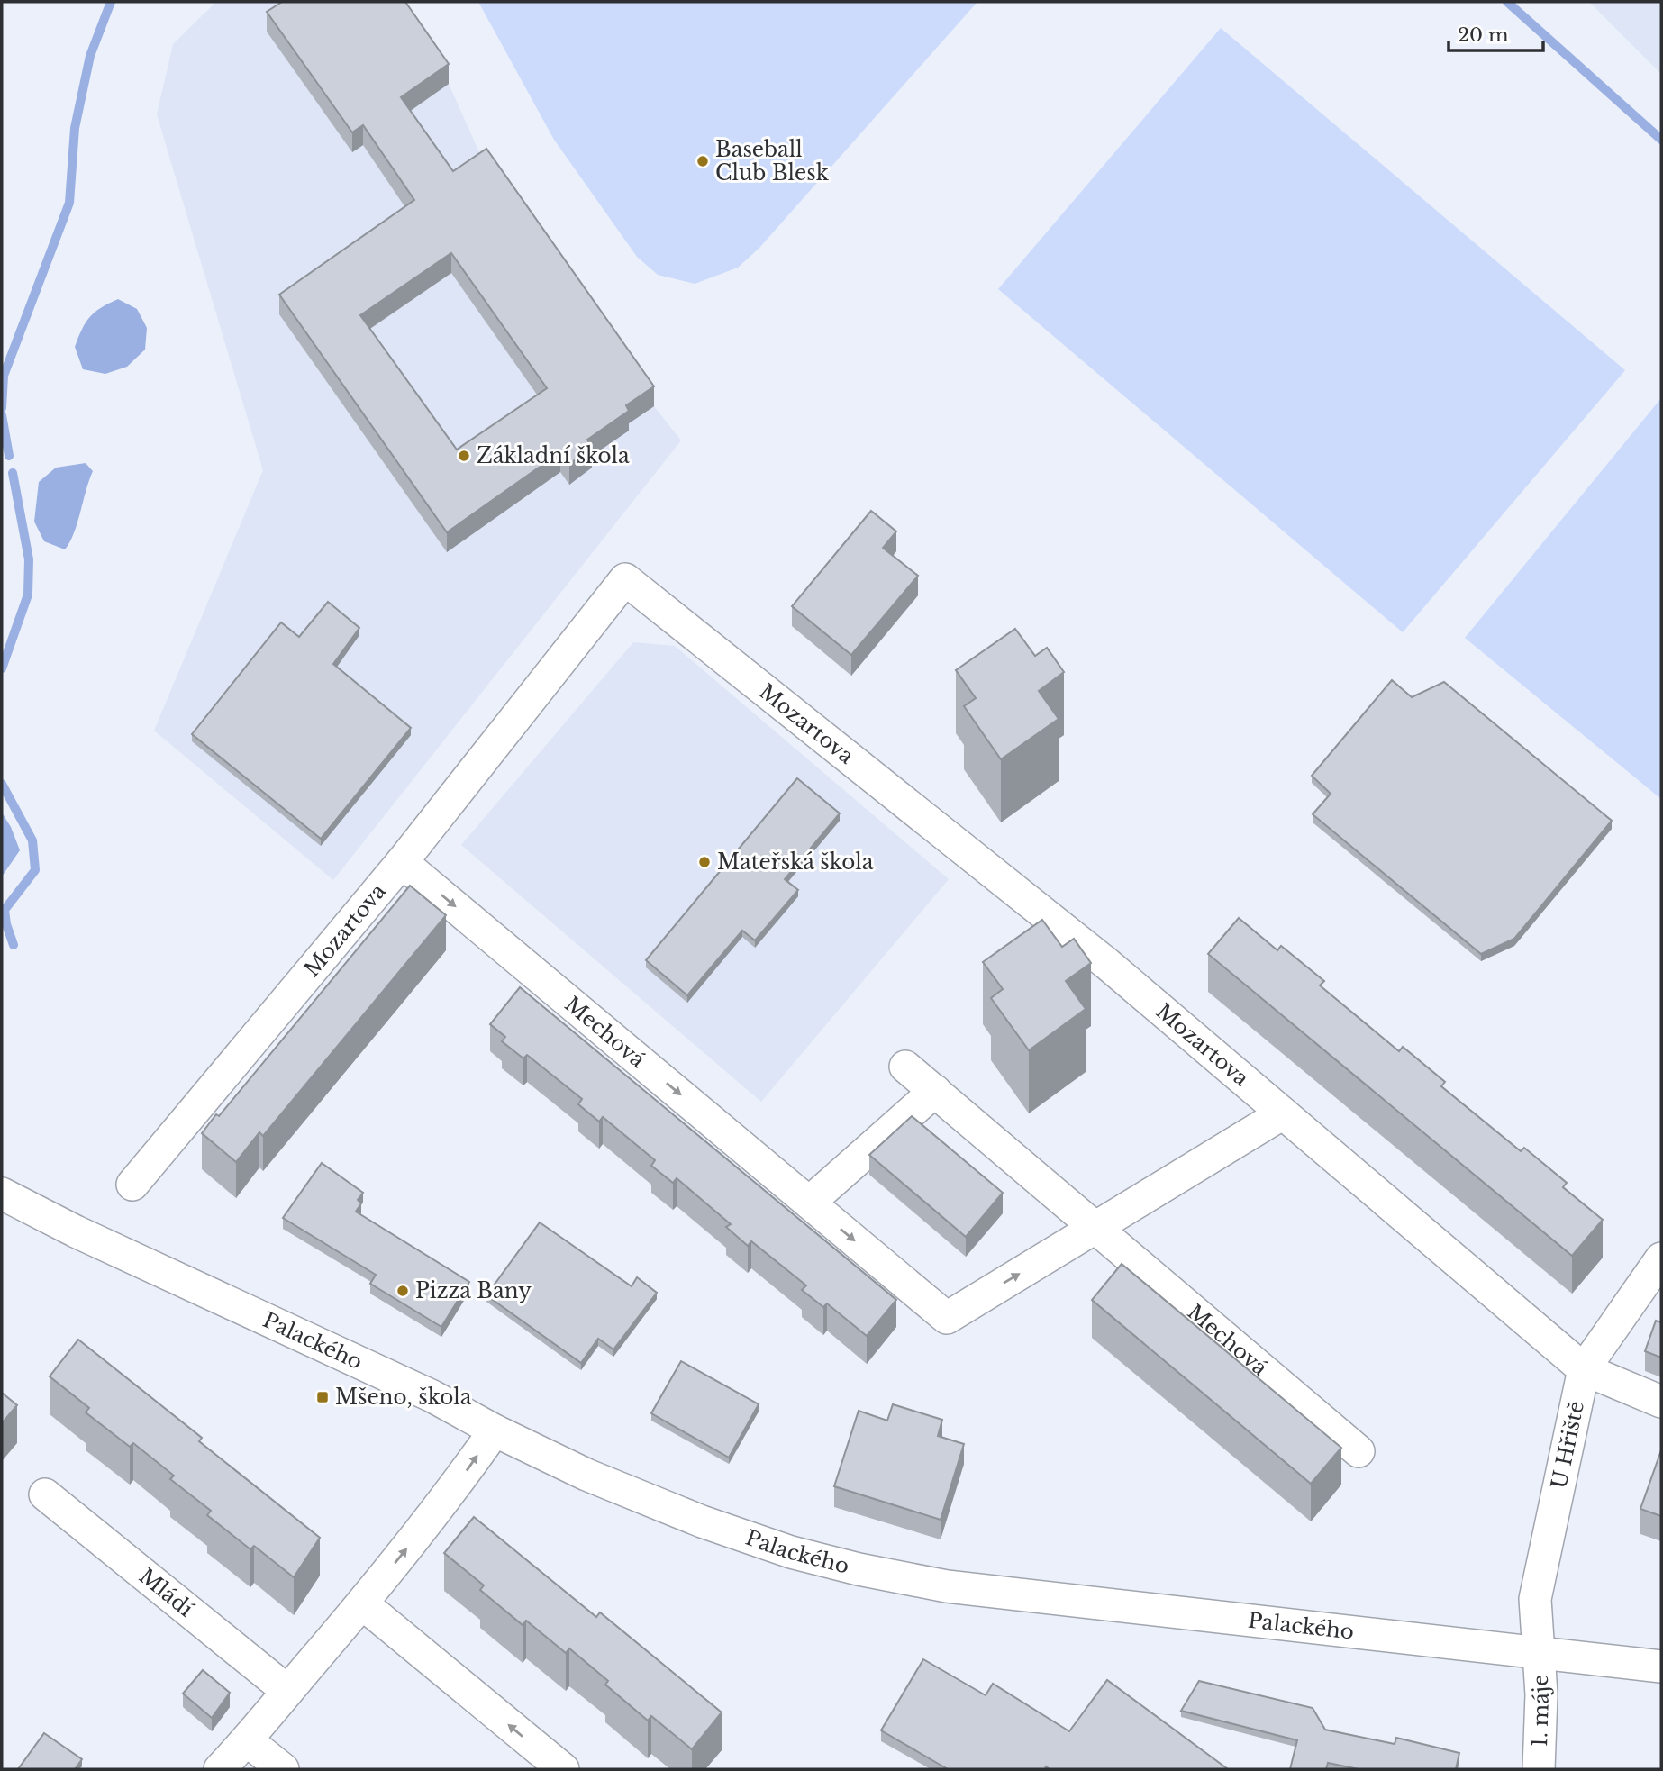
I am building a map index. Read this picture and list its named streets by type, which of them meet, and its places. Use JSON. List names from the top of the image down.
{
  "streets": {
    "street": [
      "Mozartova",
      "Mechová",
      "Palackého",
      "U Hřiště",
      "Mládí",
      "1. máje"
    ]
  },
  "crossings": [
    ["Mozartova", "Mechová"],
    ["Mozartova", "U Hřiště"],
    ["Palackého", "U Hřiště"],
    ["Palackého", "1. máje"],
    ["U Hřiště", "1. máje"]
  ],
  "one_way": ["Mechová"],
  "places": {
    "other": [
      "Baseball Club Blesk",
      "Základní škola",
      "Mateřská škola",
      "Pizza Bany"
    ],
    "transit": ["Mšeno, škola"]
  },
  "scale_bar": "20 m"
}
